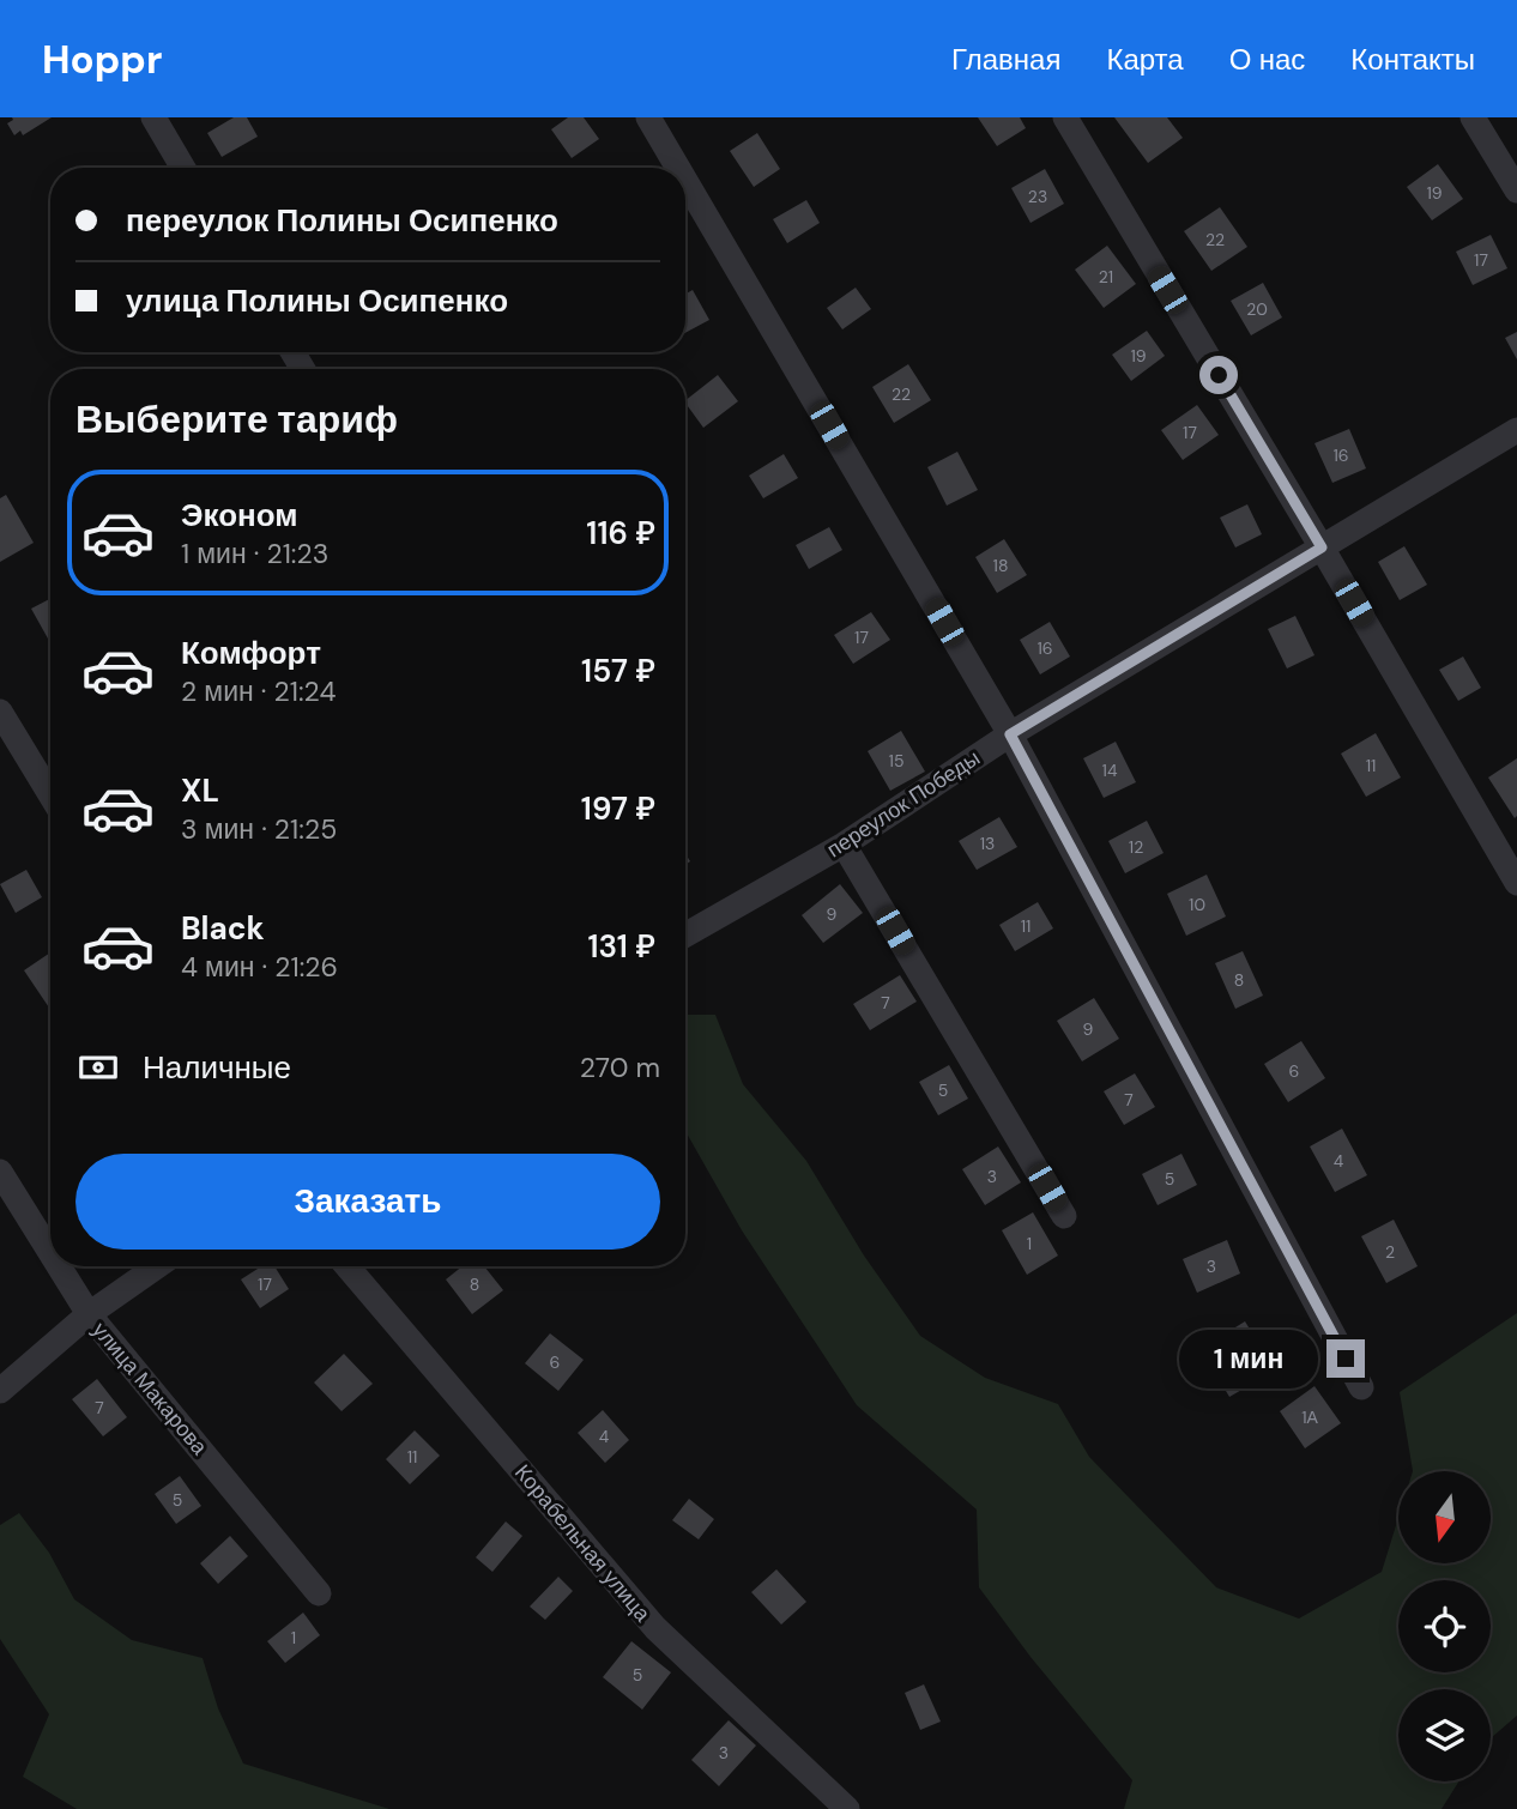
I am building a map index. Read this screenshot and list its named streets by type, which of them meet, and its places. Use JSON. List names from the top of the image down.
{
  "streets": {
    "street": ["переулок Победы", "улица Макарова", "Корабельная улица"]
  },
  "house_numbers": [
    "19",
    "23",
    "22",
    "17",
    "21",
    "20",
    "19",
    "22",
    "17",
    "16",
    "18",
    "17",
    "16",
    "15",
    "11",
    "14",
    "13",
    "12",
    "10",
    "9",
    "11",
    "8",
    "7",
    "9",
    "6",
    "5",
    "7",
    "4",
    "3",
    "5",
    "1",
    "2",
    "3",
    "17",
    "8",
    "6",
    "7",
    "1А",
    "4",
    "11",
    "5",
    "1",
    "5",
    "3"
  ],
  "north": "bottom",
  "page": {
    "header": "Hoppr",
    "nav": [
      "Главная",
      "Карта",
      "О нас",
      "Контакты"
    ],
    "banner": ["переулок Полины Осипенко", "улица Полины Осипенко"],
    "heading": "Выберите тариф",
    "list": [
      {
        "name": "Эконом",
        "note": "1 мин · 21:23",
        "value": "116 ₽"
      },
      {
        "name": "Комфорт",
        "note": "2 мин · 21:24",
        "value": "157 ₽"
      },
      {
        "name": "XL",
        "note": "3 мин · 21:25",
        "value": "197 ₽"
      },
      {
        "name": "Black",
        "note": "4 мин · 21:26",
        "value": "131 ₽"
      }
    ],
    "pay": ["Наличные", "270 m"],
    "buttons": "Заказать",
    "bubble": "1 мин"
  }
}
